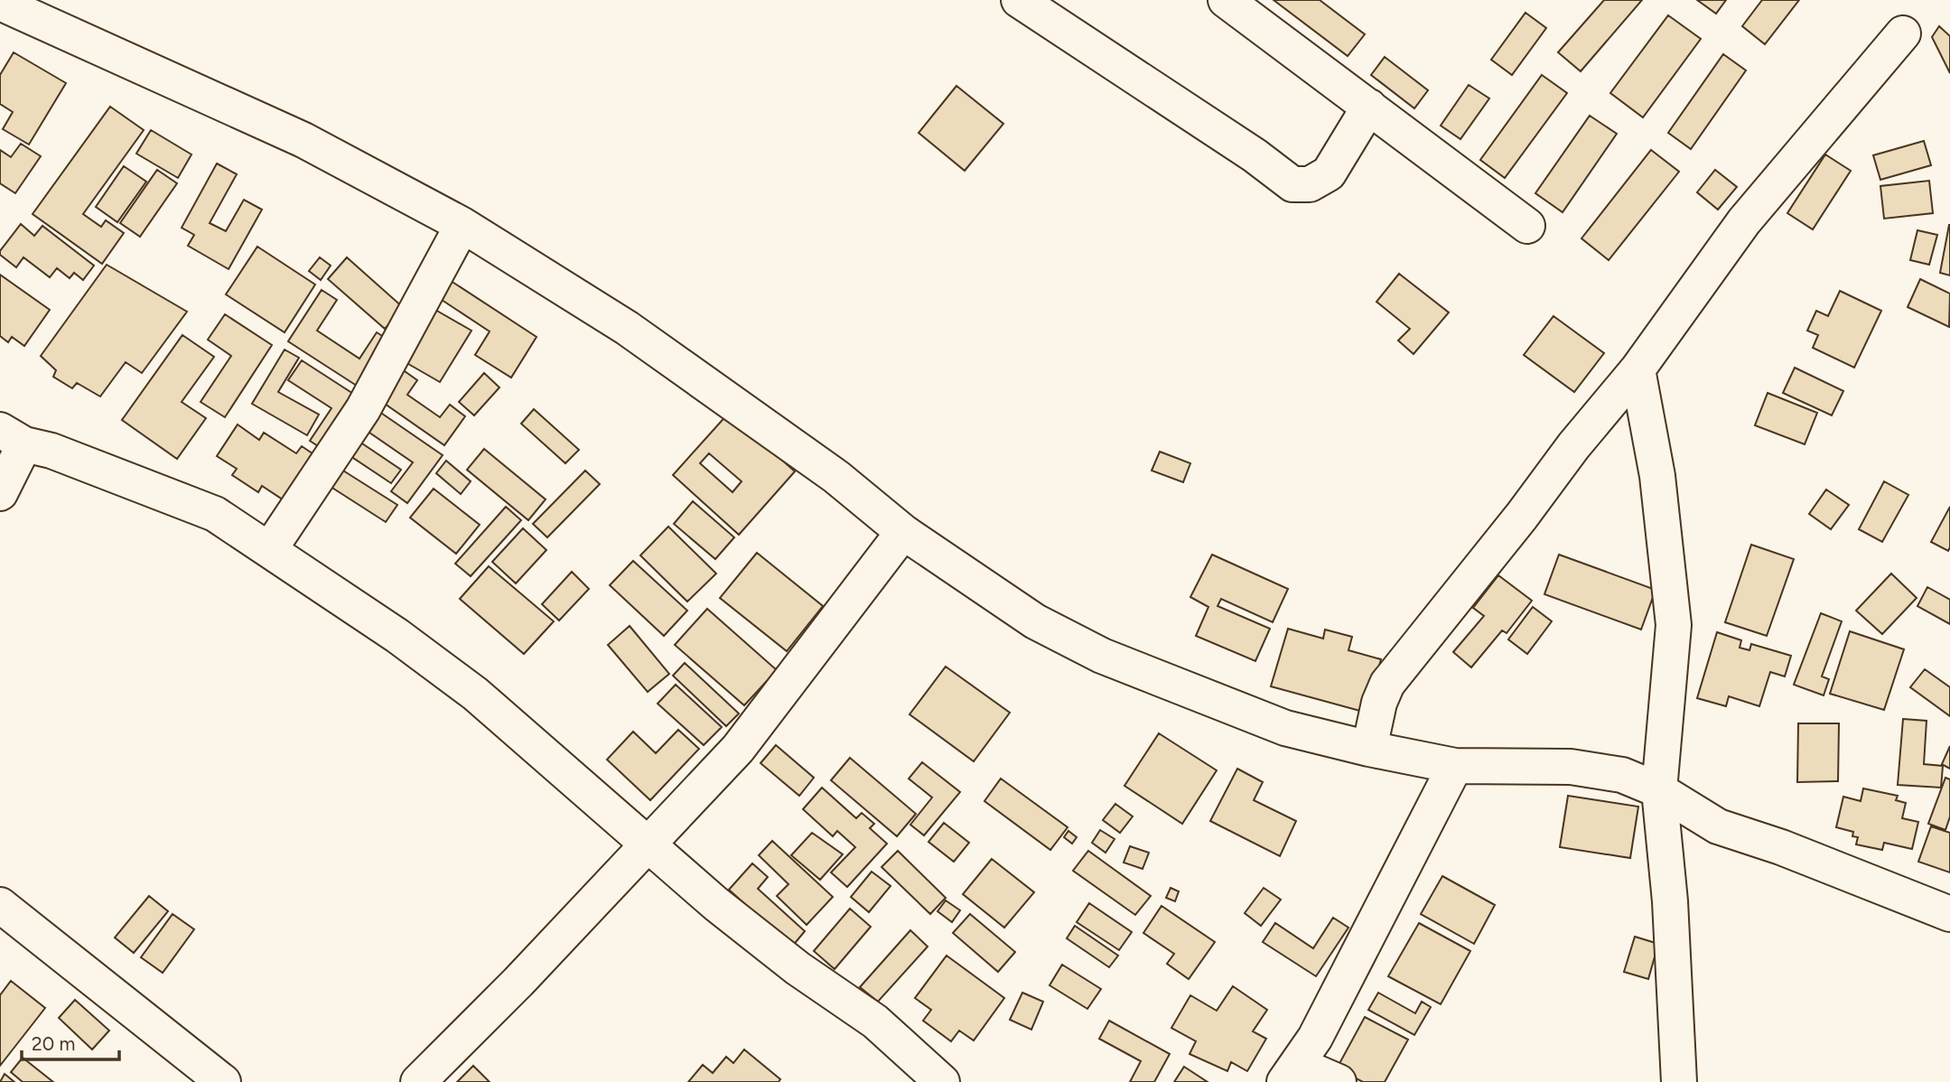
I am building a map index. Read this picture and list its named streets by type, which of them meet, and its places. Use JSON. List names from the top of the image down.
{
  "scale_bar": "20 m"
}
